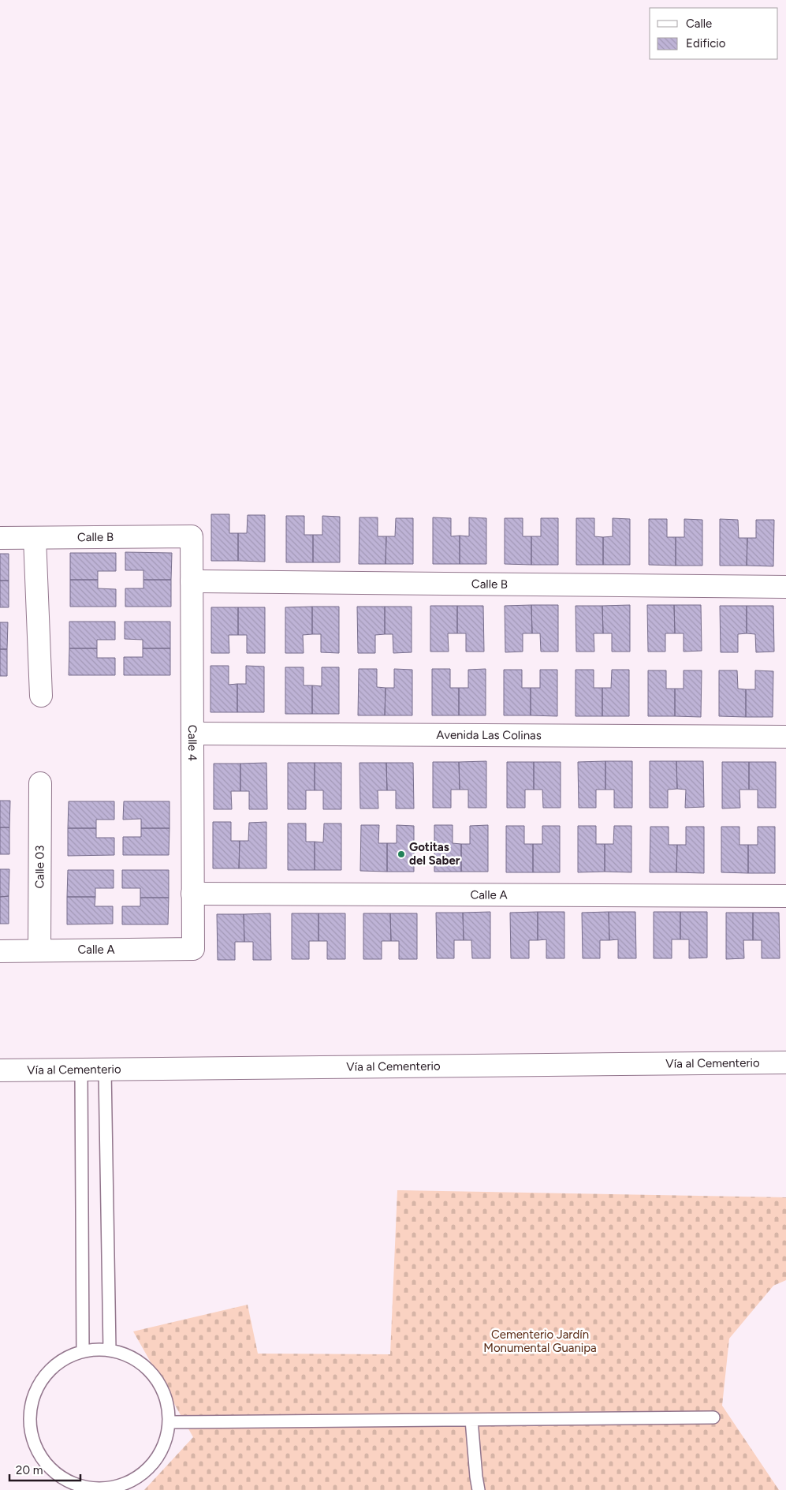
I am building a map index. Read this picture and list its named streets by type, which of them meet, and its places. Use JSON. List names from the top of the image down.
{
  "streets": {
    "street": [
      "Calle B",
      "Avenida Las Colinas",
      "Calle 4",
      "Calle 03",
      "Calle A",
      "Vía al Cementerio"
    ]
  },
  "crossings": [
    ["Calle B", "Calle 4"],
    ["Avenida Las Colinas", "Calle 4"],
    ["Calle 4", "Calle A"],
    ["Calle 03", "Calle A"]
  ],
  "parks": ["Cementerio Jardín Monumental Guanipa"],
  "places": ["Gotitas del Saber"],
  "legend": ["Calle", "Edificio"],
  "scale_bar": "20 m"
}
